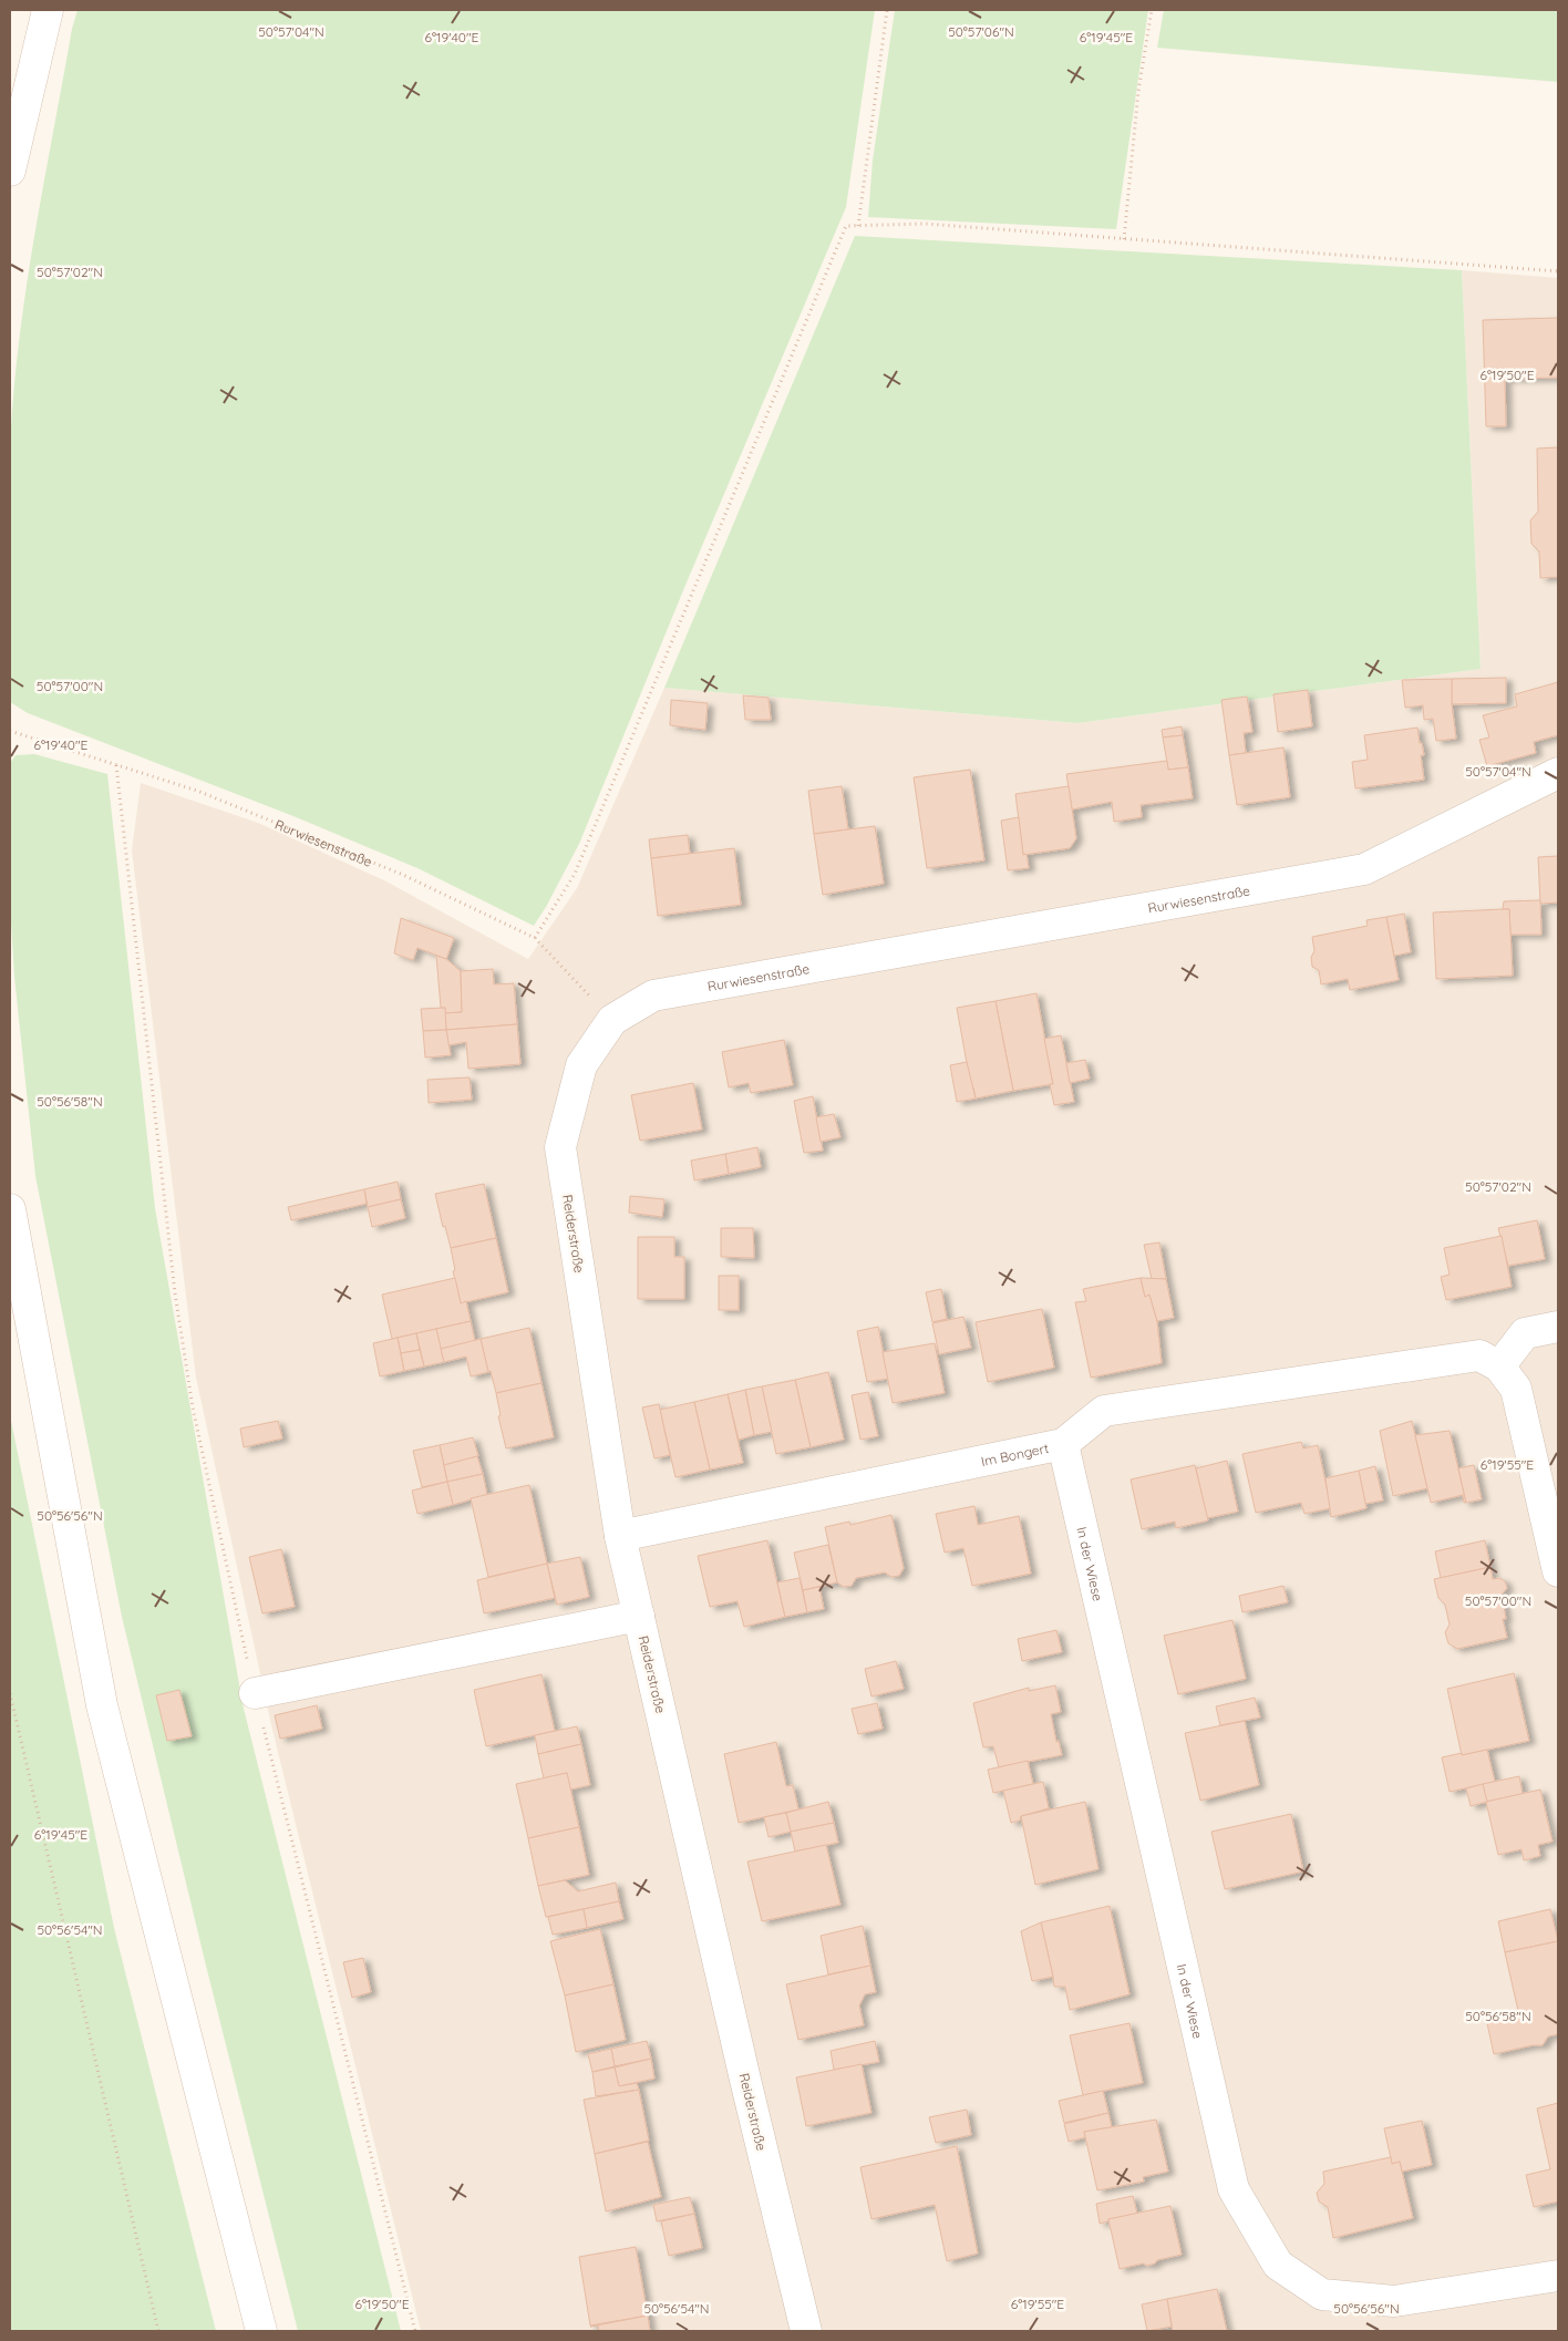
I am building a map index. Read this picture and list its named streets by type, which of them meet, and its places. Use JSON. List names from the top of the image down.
{
  "streets": {
    "street": [
      "Rurwiesenstraße",
      "Reiderstraße",
      "Im Bongert",
      "In der Wiese"
    ]
  },
  "crossings": [
    ["Rurwiesenstraße", "Reiderstraße"],
    ["Reiderstraße", "Im Bongert"],
    ["Im Bongert", "In der Wiese"]
  ],
  "coordinates": [
    "50°57'04\"N",
    "50°57'06\"N",
    "6°19'40\"E",
    "6°19'45\"E",
    "50°57'02\"N",
    "6°19'50\"E",
    "50°57'00\"N",
    "50°56'58\"N",
    "6°19'55\"E",
    "50°56'56\"N",
    "50°56'54\"N"
  ]
}
